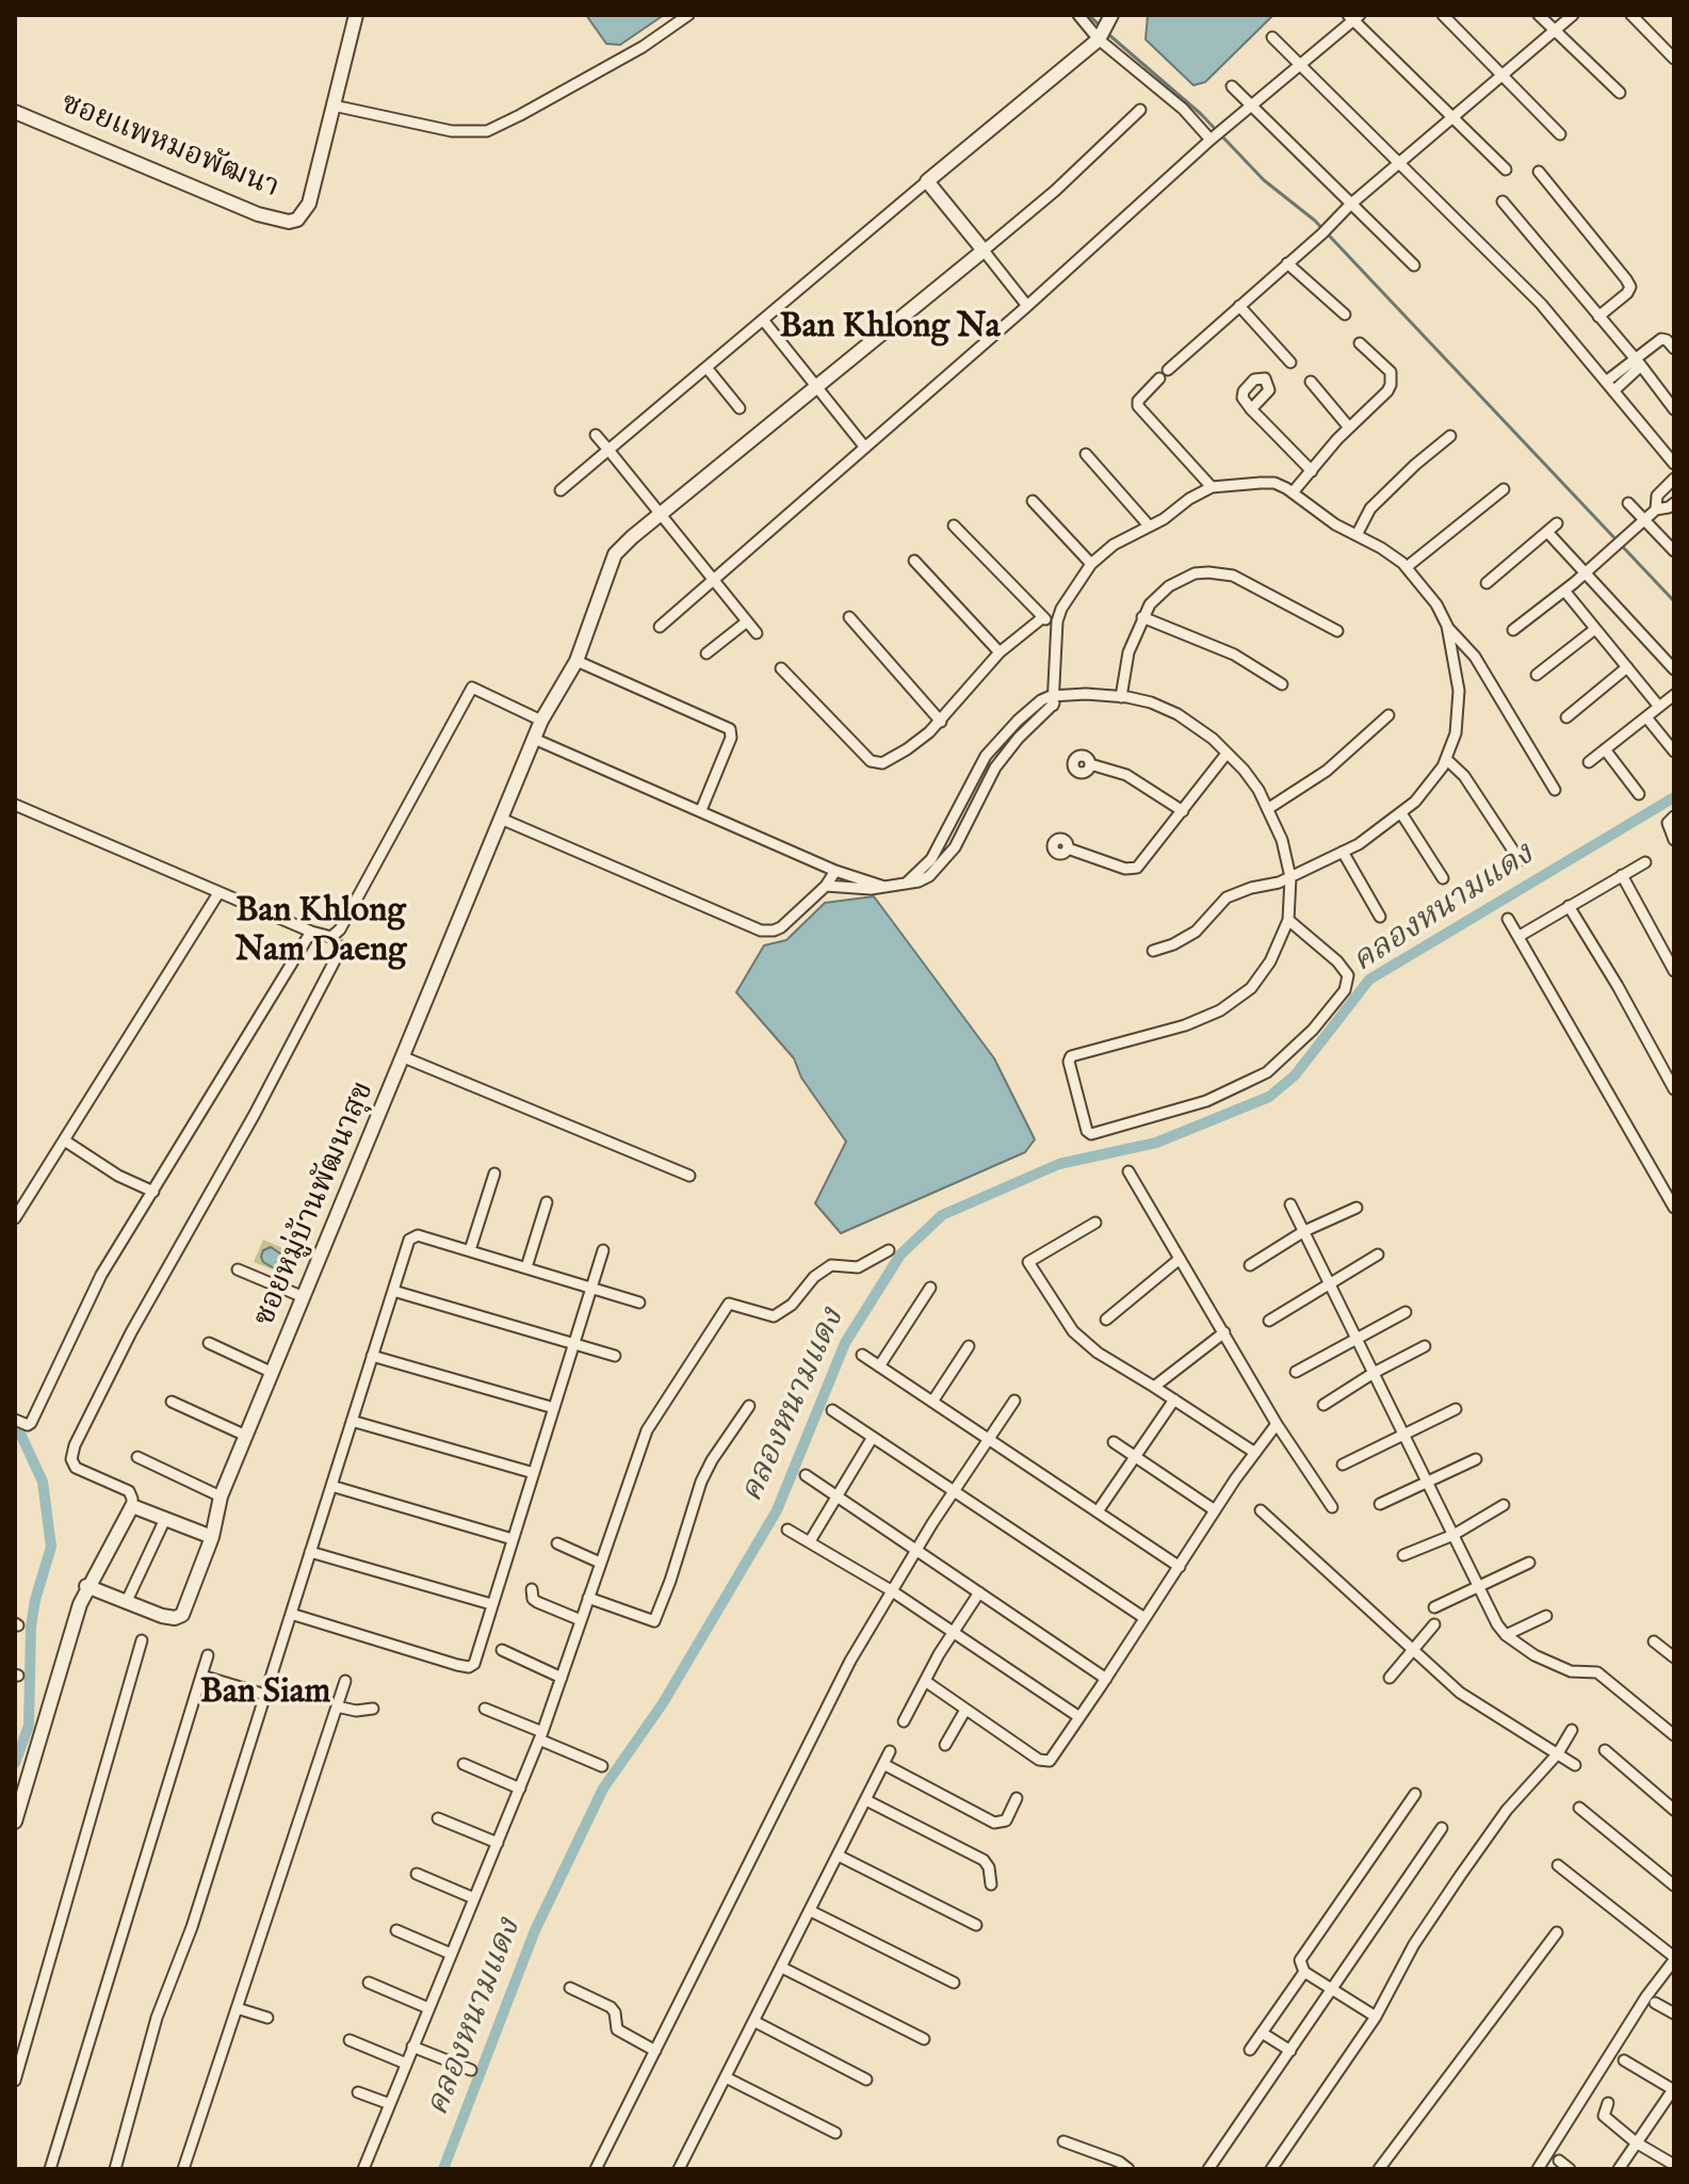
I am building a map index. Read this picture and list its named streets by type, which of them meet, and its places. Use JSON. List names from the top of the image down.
{
  "streets": {
    "street": ["ซอยแพหมอพัฒนา", "ซอยหมู่บ้านพัฒนาสุข"]
  },
  "districts": ["Ban Khlong Na", "Ban Khlong Nam Daeng", "Ban Siam"],
  "water": ["คลองหนามแดง"]
}
